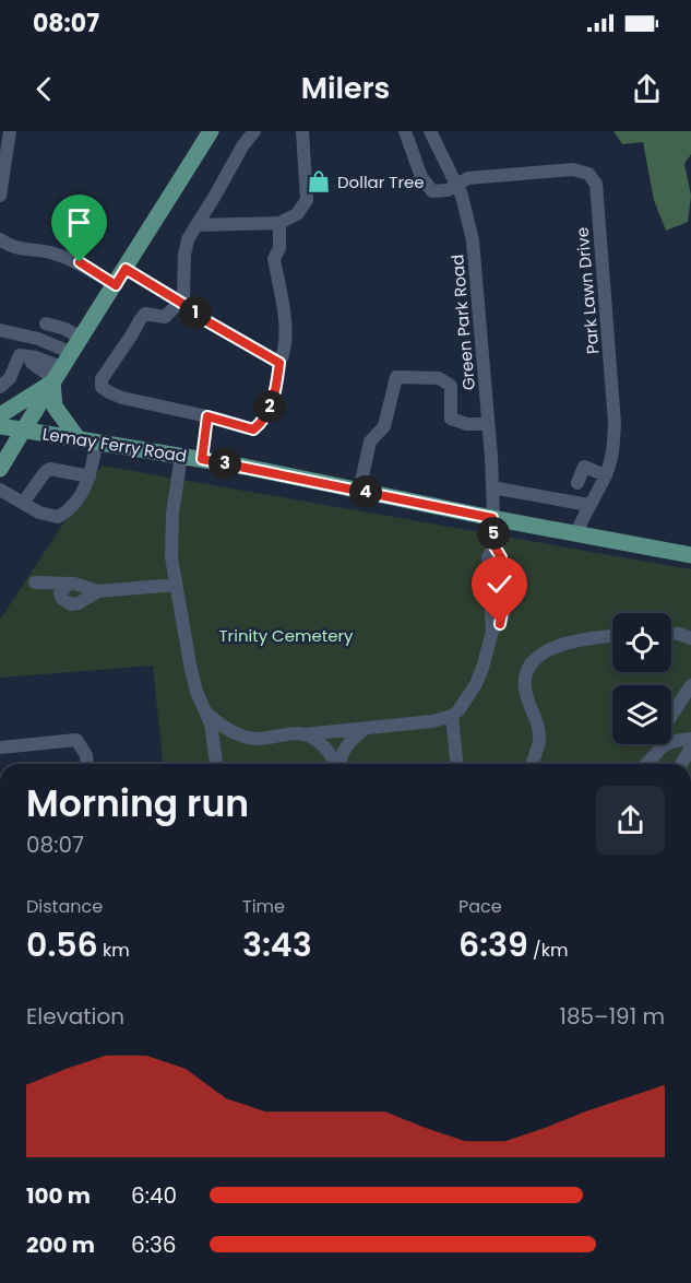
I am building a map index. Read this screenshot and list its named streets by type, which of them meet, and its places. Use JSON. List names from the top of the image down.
{
  "streets": {
    "main road": ["Lemay Ferry Road"],
    "street": ["Park Lawn Drive", "Green Park Road"]
  },
  "crossings": [
    ["Park Lawn Drive", "Green Park Road"],
    ["Park Lawn Drive", "Lemay Ferry Road"],
    ["Green Park Road", "Lemay Ferry Road"]
  ],
  "parks": ["Trinity Cemetery"],
  "places": {
    "shop": ["Dollar Tree"]
  },
  "page": {
    "status": "08:07",
    "header": "Milers",
    "pins": [
      "1",
      "2",
      "3",
      "4",
      "5"
    ],
    "heading": ["Morning run", "08:07"],
    "stats": [
      ["Distance", "0.56 km"],
      ["Time", "3:43"],
      ["Pace", "6:39 /km"]
    ],
    "chart": ["Elevation", "185–191 m"],
    "list": [
      {
        "name": "100 m",
        "note": "6:40"
      },
      {
        "name": "200 m",
        "note": "6:36"
      }
    ]
  }
}
